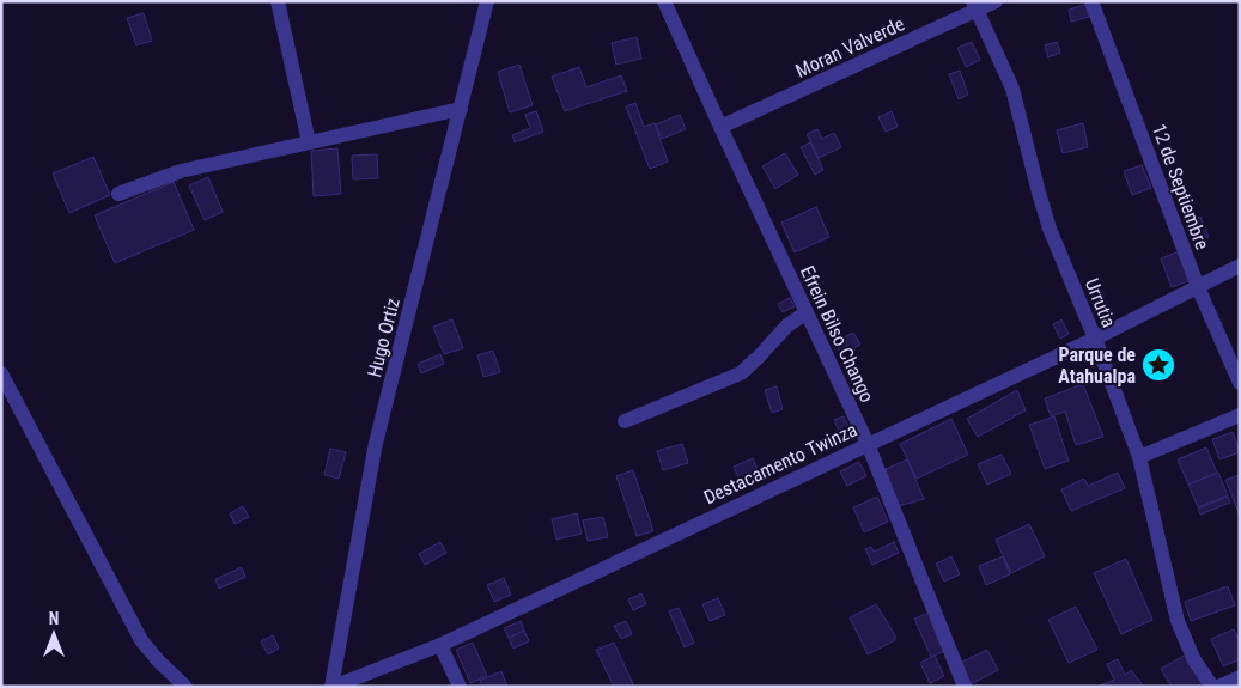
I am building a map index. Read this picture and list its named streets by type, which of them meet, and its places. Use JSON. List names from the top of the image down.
{
  "streets": {
    "street": [
      "Moran Valverde",
      "12 de Septiembre",
      "Urrutia",
      "Efrein Bilso Chango",
      "Hugo Ortiz",
      "Destacamento Twinza"
    ]
  },
  "crossings": [
    ["Moran Valverde", "Urrutia"],
    ["Moran Valverde", "Efrein Bilso Chango"],
    ["12 de Septiembre", "Destacamento Twinza"],
    ["Urrutia", "Destacamento Twinza"],
    ["Efrein Bilso Chango", "Destacamento Twinza"],
    ["Hugo Ortiz", "Destacamento Twinza"]
  ],
  "places": {
    "place": ["Parque de Atahualpa"]
  },
  "north": "top"
}
